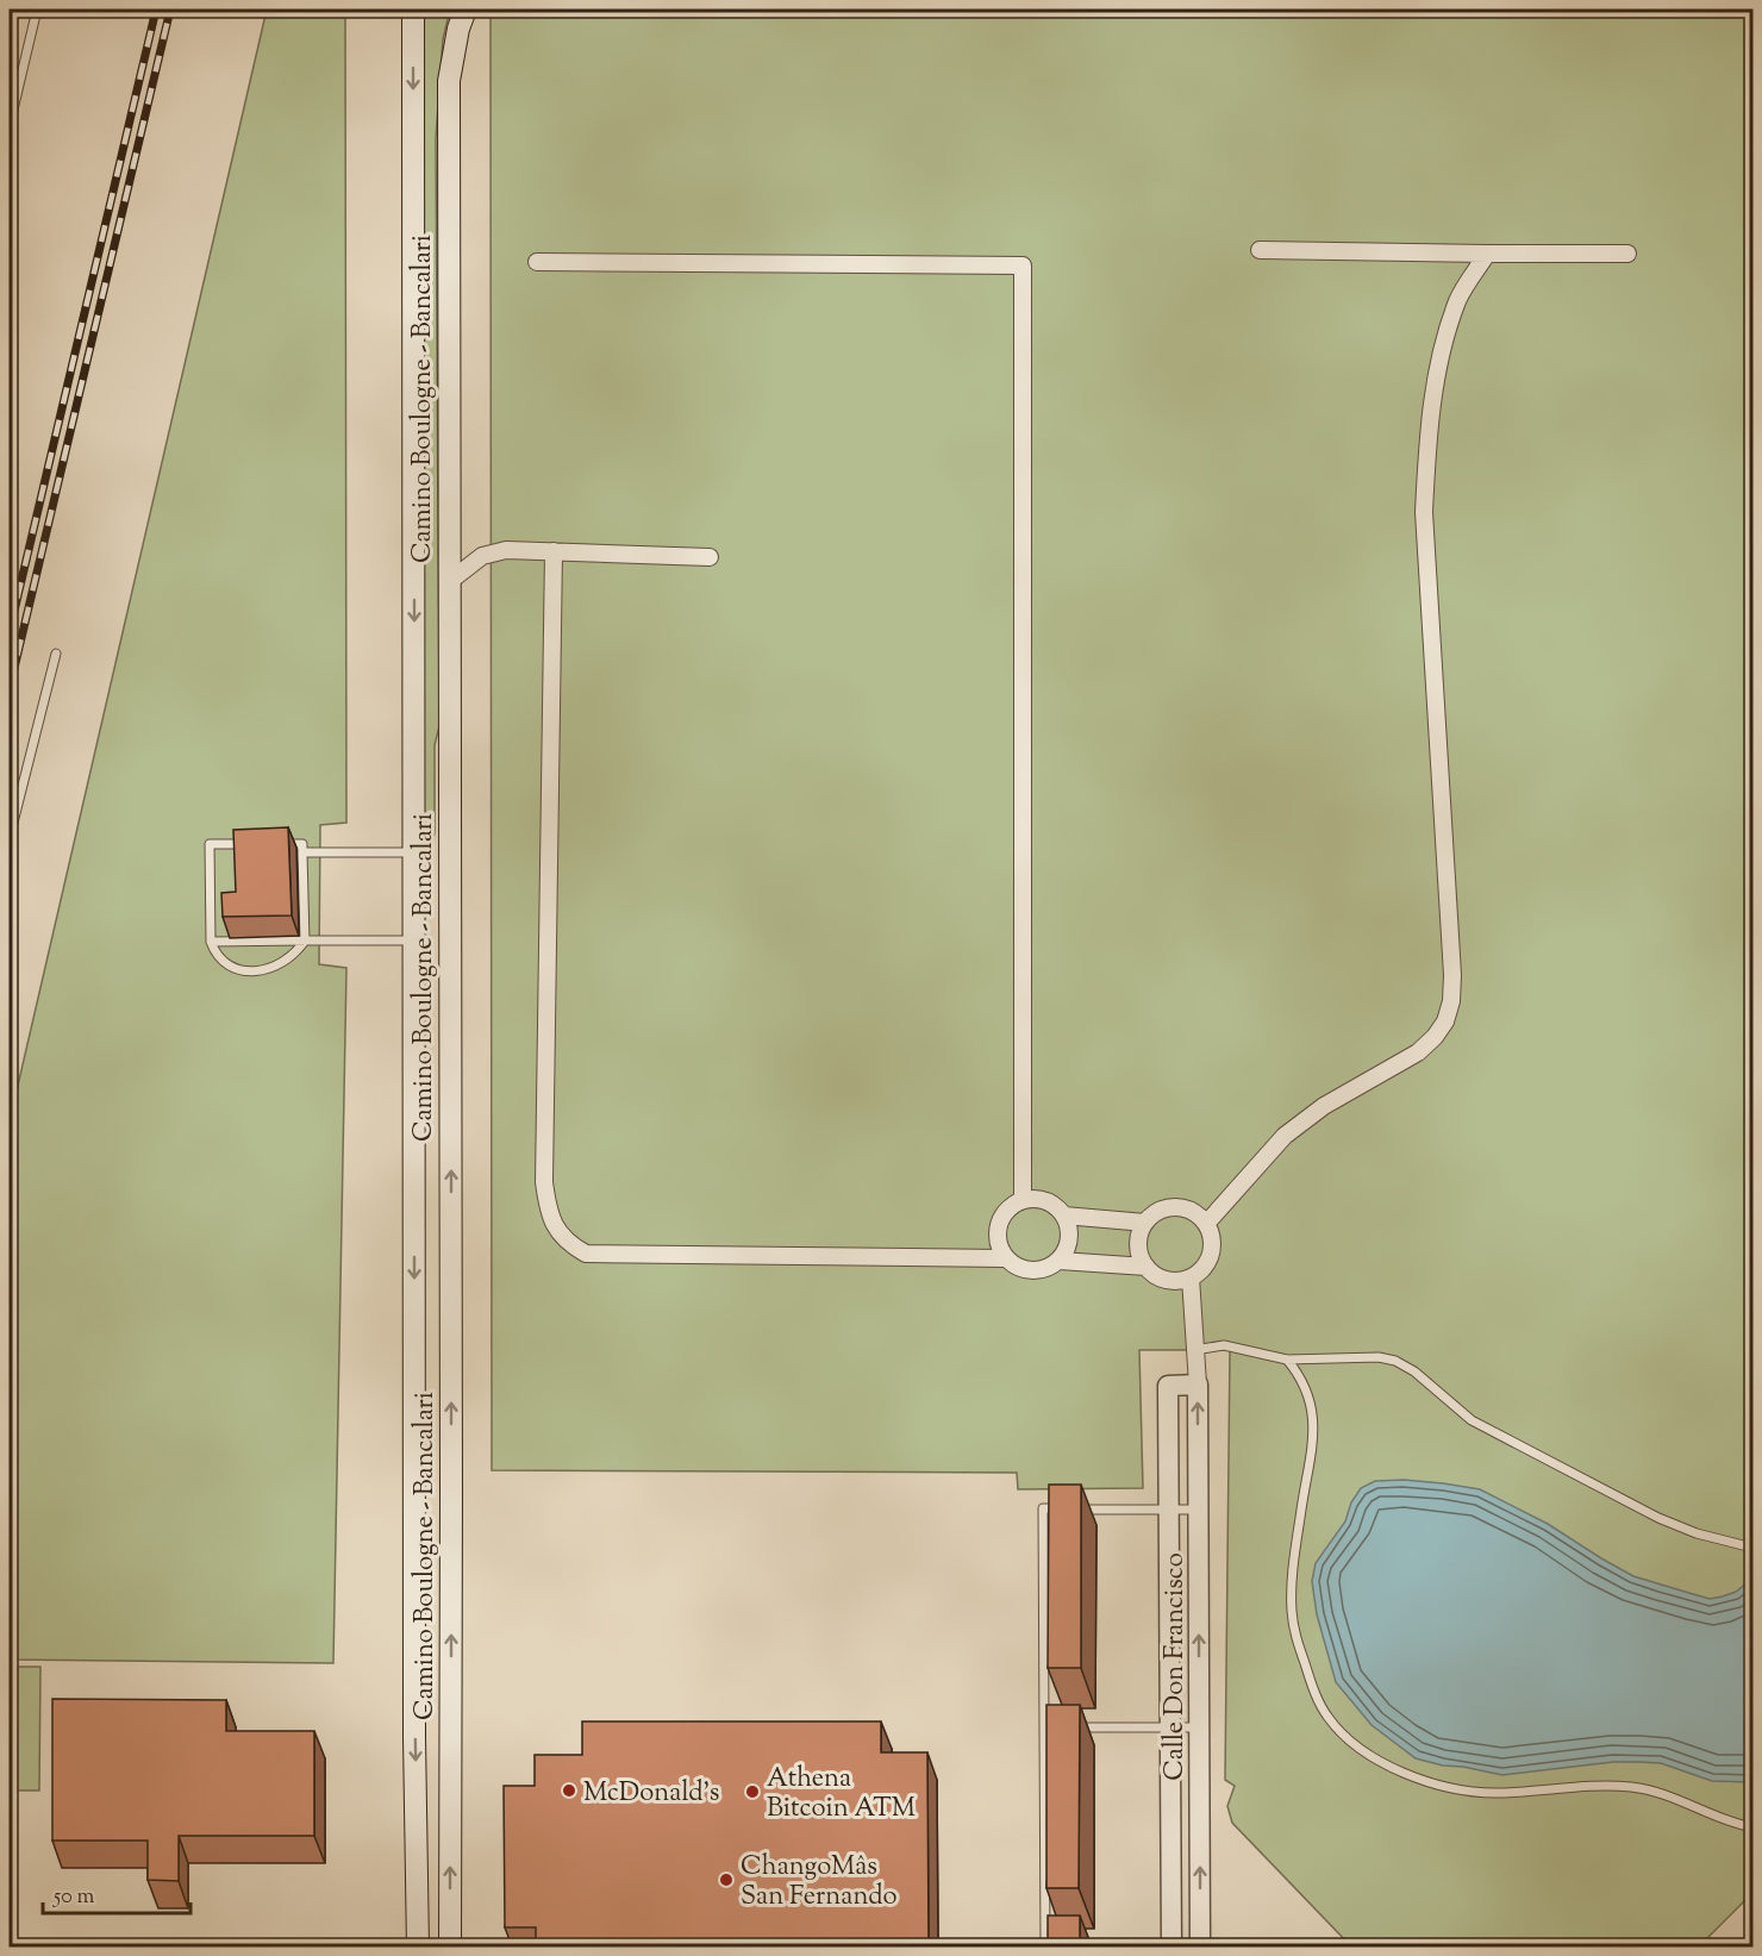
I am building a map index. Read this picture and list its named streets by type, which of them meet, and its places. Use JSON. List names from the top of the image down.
{
  "streets": {
    "main road": ["Camino Boulogne - Bancalari"],
    "street": ["Calle Don Francisco"]
  },
  "places": ["McDonald's", "Athena Bitcoin ATM", "ChangoMâs San Fernando"],
  "scale_bar": "50 m"
}
